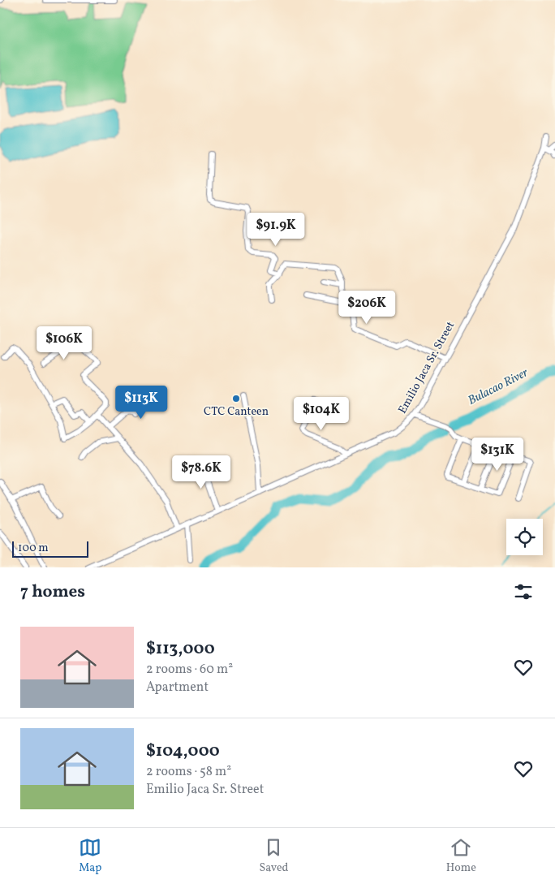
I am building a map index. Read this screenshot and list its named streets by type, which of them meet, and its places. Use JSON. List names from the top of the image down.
{
  "streets": {
    "street": ["Emilio Jaca Sr. Street"]
  },
  "water": ["Bulacao River"],
  "places": ["CTC Canteen"],
  "scale_bar": "100 m",
  "page": {
    "price": [
      "$91.9K",
      "$206K",
      "$106K",
      "$113K",
      "$104K",
      "$131K",
      "$78.6K"
    ],
    "scale": "100 m",
    "heading": "7 homes",
    "list": [
      {
        "name": "$113,000",
        "note": "2 rooms · 60 m² · Apartment"
      },
      {
        "name": "$104,000",
        "note": "2 rooms · 58 m² · Emilio Jaca Sr. Street"
      }
    ],
    "tabs": ["Map", "Saved", "Home"]
  }
}
